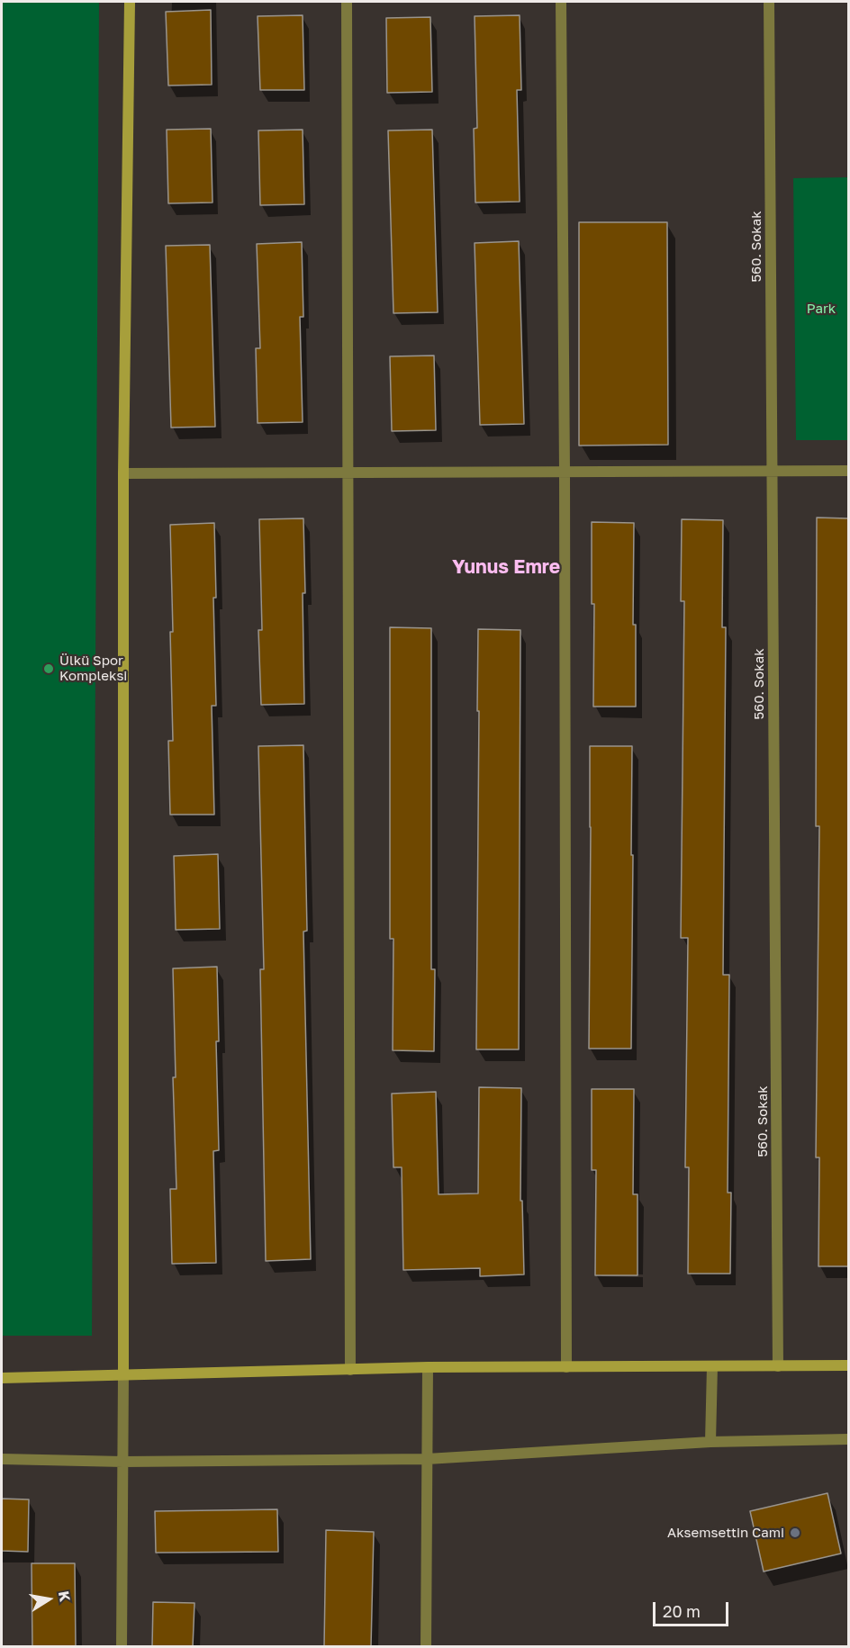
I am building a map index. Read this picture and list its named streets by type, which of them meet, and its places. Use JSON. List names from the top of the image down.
{
  "streets": {
    "street": ["560. Sokak"]
  },
  "districts": ["Yunus Emre"],
  "parks": ["Park"],
  "places": ["Ülkü Spor Kompleksi", "Aksemsettin Cami"],
  "scale_bar": "20 m",
  "north": "right"
}
